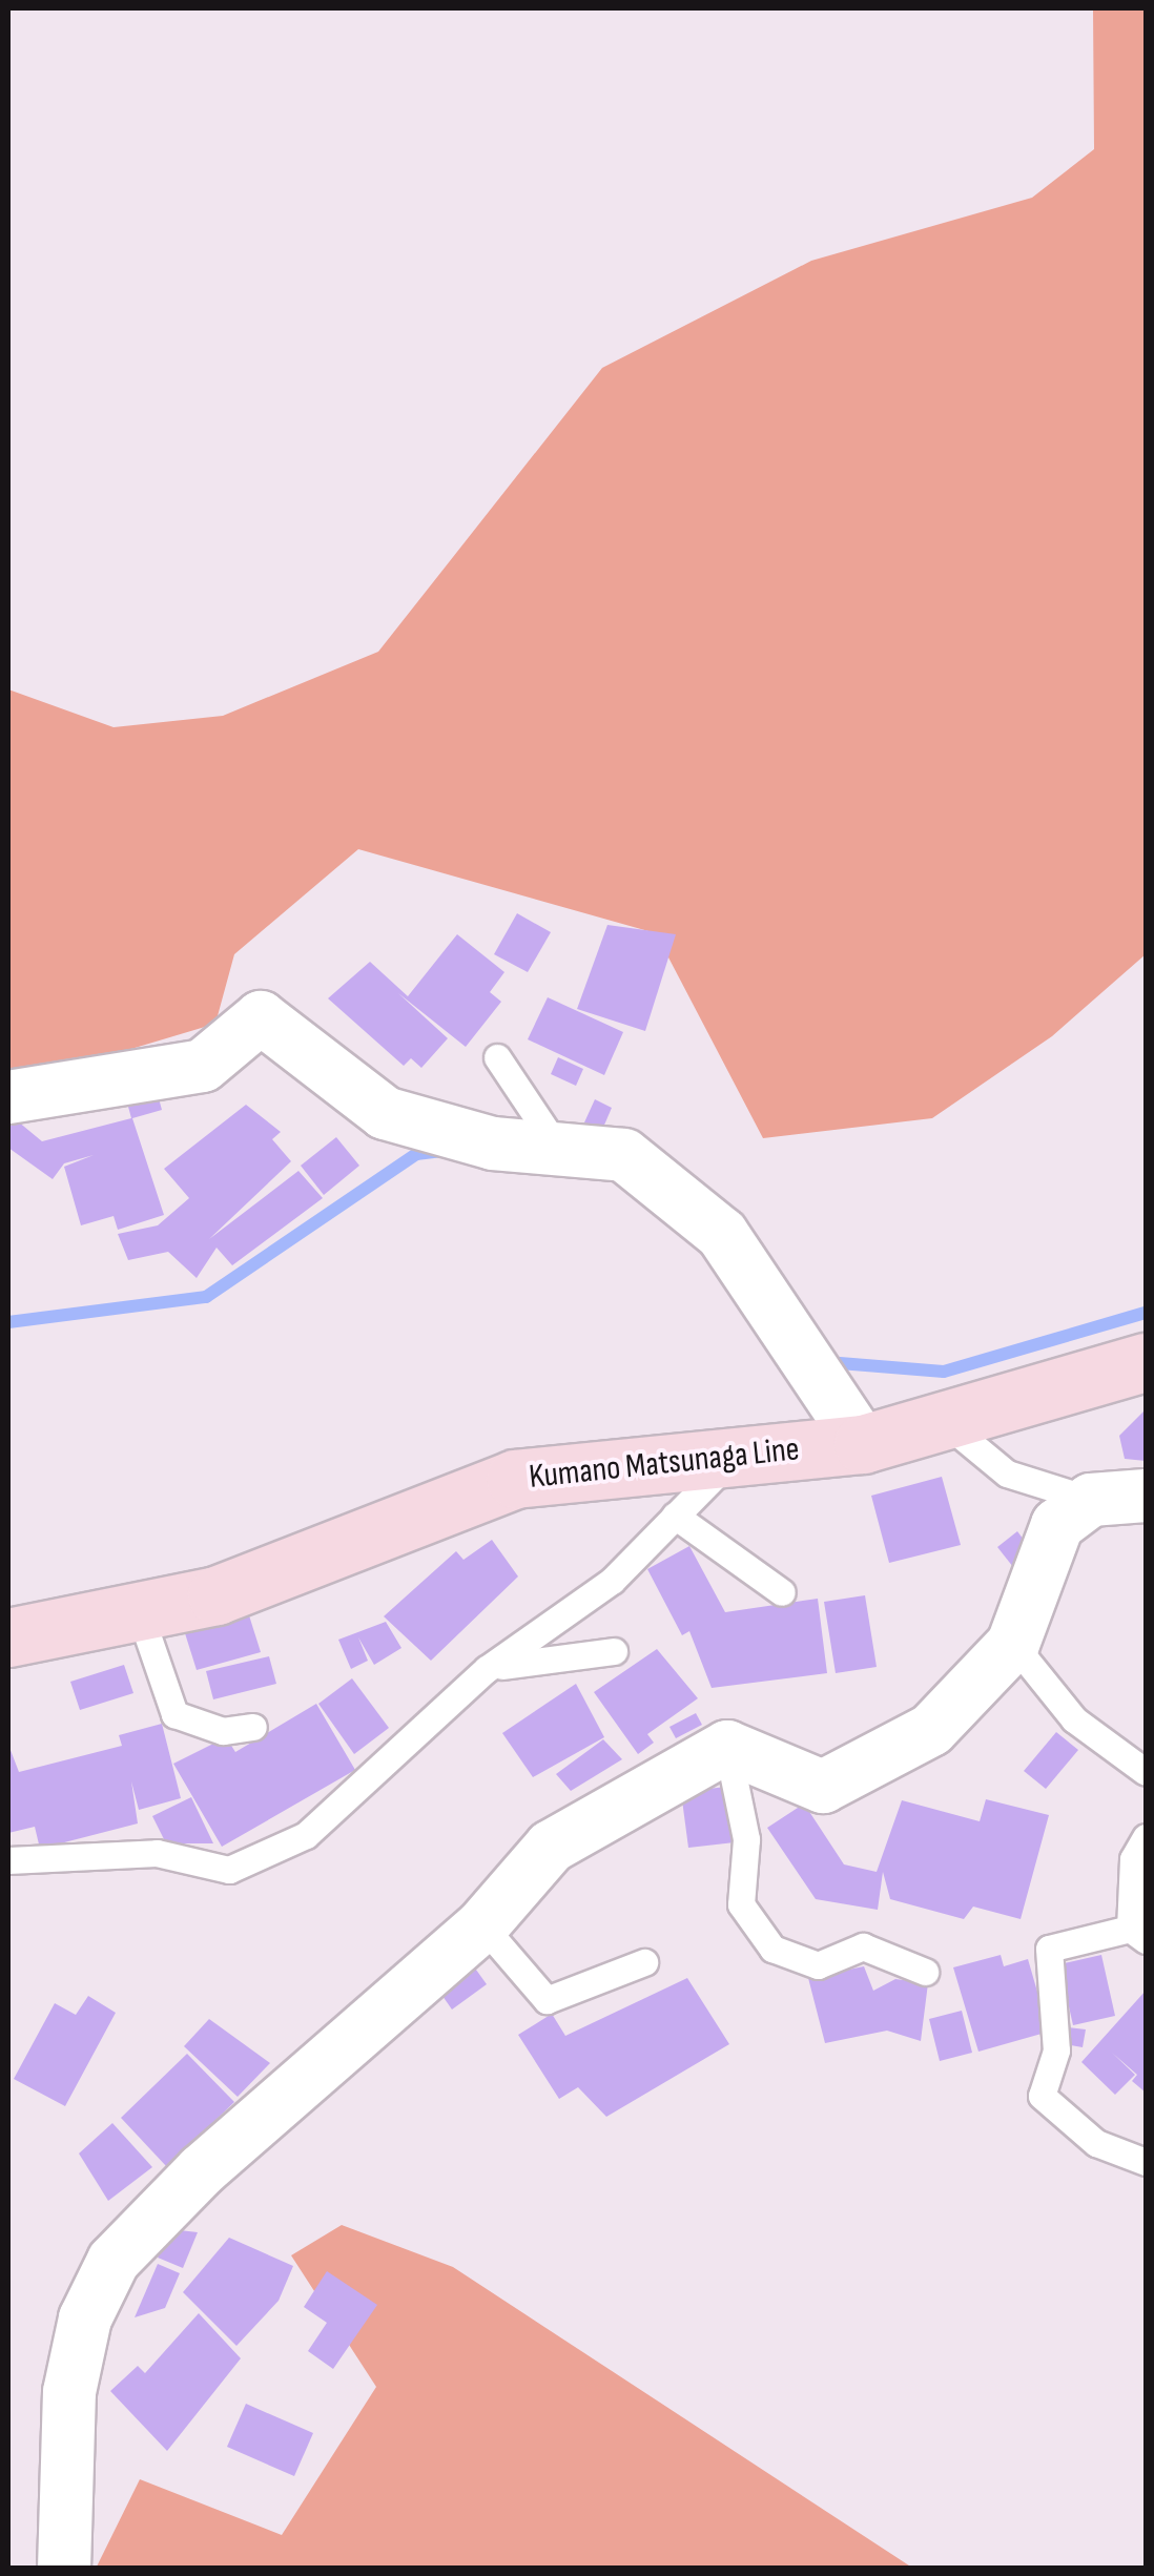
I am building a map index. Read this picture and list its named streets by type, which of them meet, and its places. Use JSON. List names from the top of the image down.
{
  "streets": {
    "main road": ["Kumano Matsunaga Line"]
  }
}
